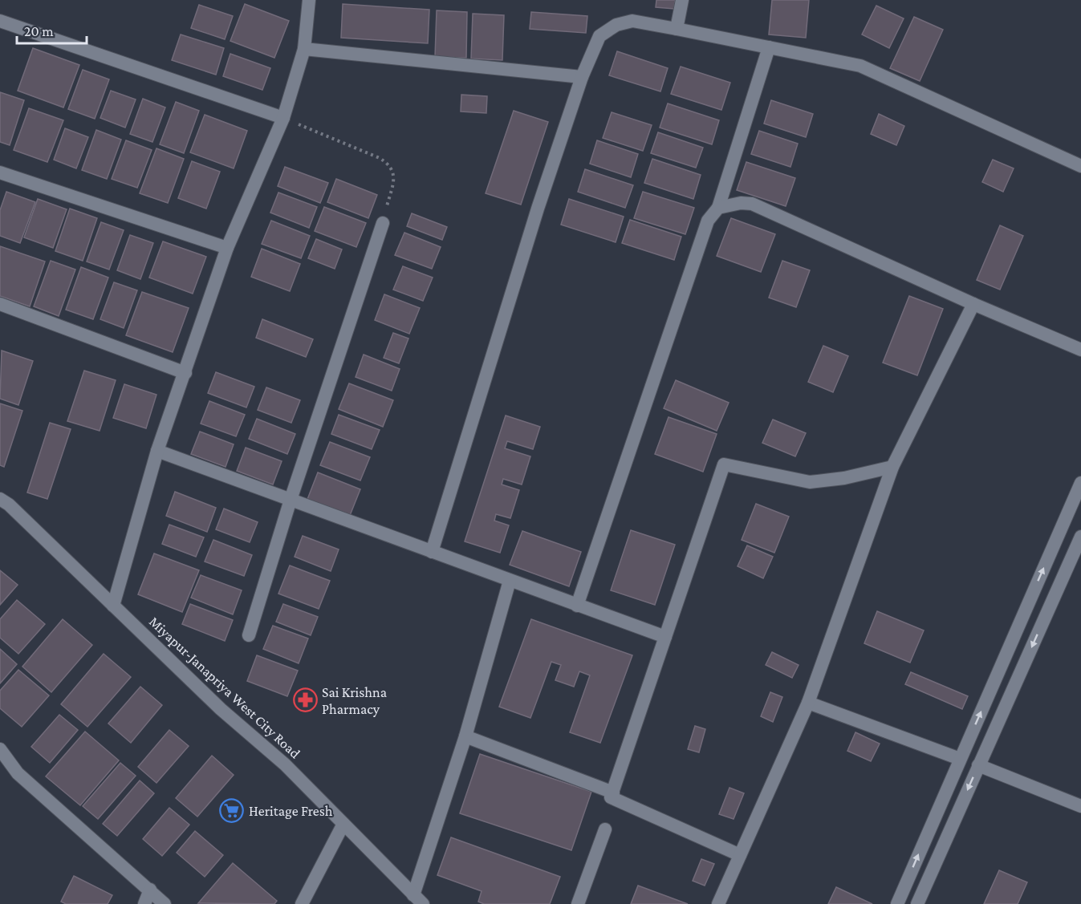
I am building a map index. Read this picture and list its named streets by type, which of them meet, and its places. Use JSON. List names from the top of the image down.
{
  "streets": {
    "street": ["Miyapur-Janapriya West City Road"]
  },
  "places": {
    "pharmacy": ["Sai Krishna Pharmacy"],
    "supermarket": ["Heritage Fresh"]
  },
  "scale_bar": "20 m"
}
